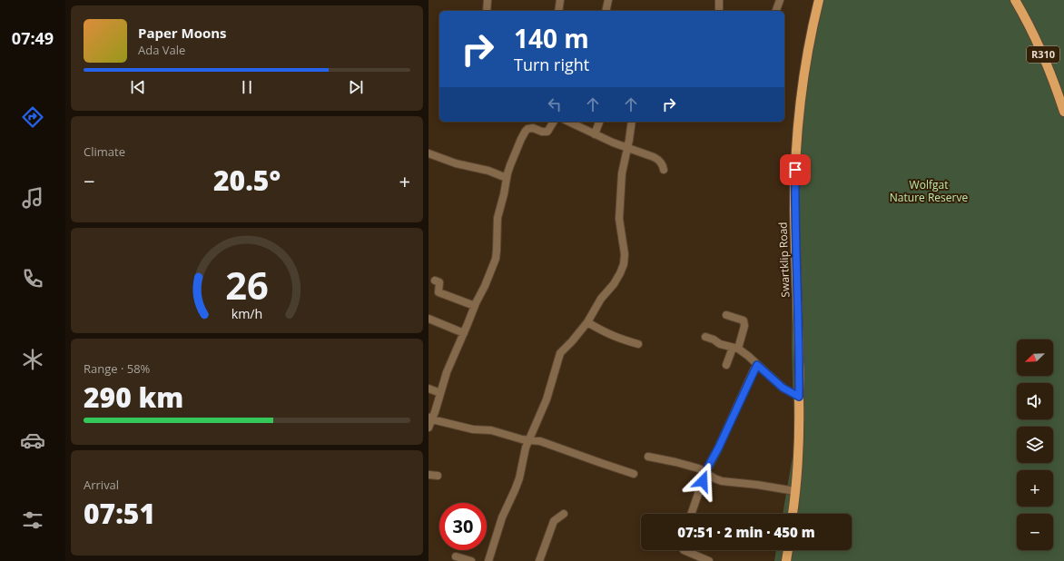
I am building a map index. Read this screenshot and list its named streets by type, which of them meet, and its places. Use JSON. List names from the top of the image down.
{
  "streets": {
    "main road": ["R310", "Swartklip Road"]
  },
  "parks": ["Wolfgat Nature Reserve"],
  "north": "bottom left",
  "page": {
    "tabs": "07:49",
    "turn": ["140 m", "Turn right"],
    "song": ["Paper Moons", "Ada Vale"],
    "tile": [
      "Climate",
      ["Range · 58%", "290 km"],
      ["Arrival", "07:51"]
    ],
    "heat": ["−", "20.5°", "+"],
    "map_buttons": ["+", "−"],
    "limit": "30",
    "trip": "07:51 · 2 min · 450 m",
    "gauge": ["26", "km/h"]
  }
}
